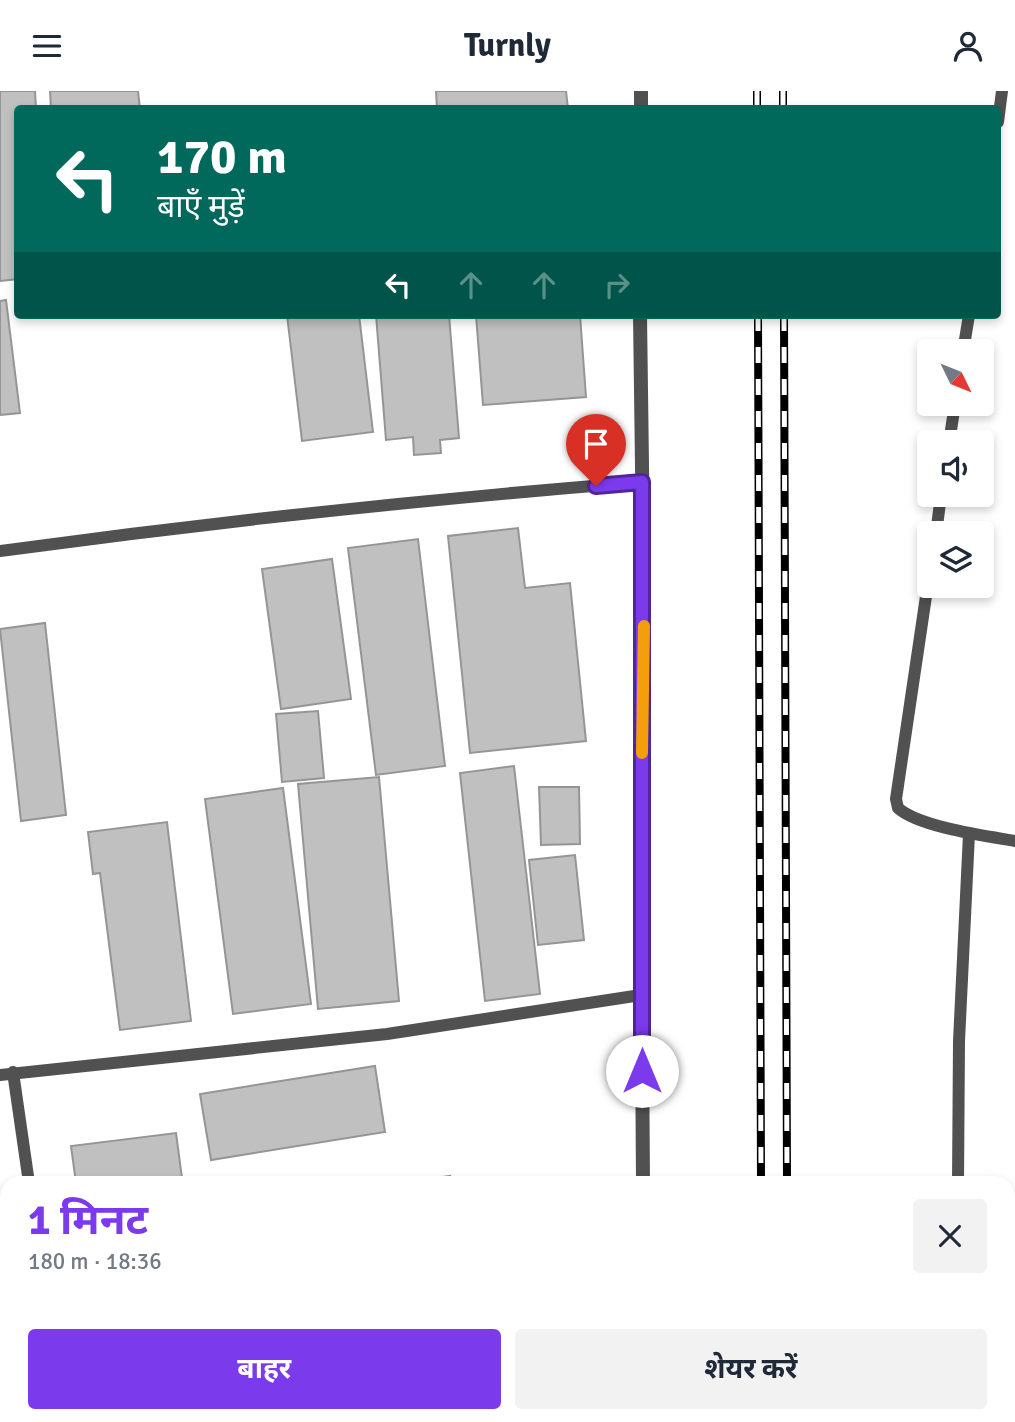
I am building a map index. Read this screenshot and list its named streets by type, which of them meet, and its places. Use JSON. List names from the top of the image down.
{
  "north": "bottom right",
  "page": {
    "header": "Turnly",
    "turn": ["170 m", "बाएँ मुड़ें"],
    "heading": ["1 मिनट", "180 m · 18:36"],
    "buttons": ["बाहर", "शेयर करें"]
  }
}
